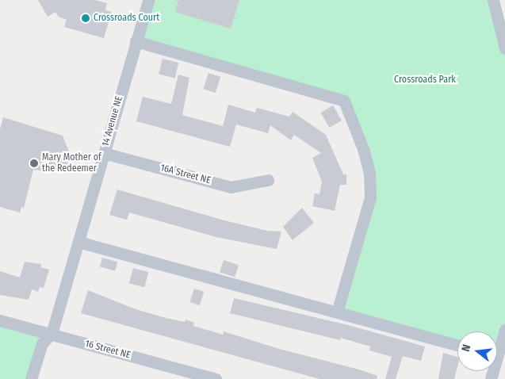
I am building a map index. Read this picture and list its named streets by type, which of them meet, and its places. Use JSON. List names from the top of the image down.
{
  "streets": {
    "street": ["14 Avenue NE", "16A Street NE", "16 Street NE"]
  },
  "crossings": [
    ["14 Avenue NE", "16A Street NE"],
    ["14 Avenue NE", "16 Street NE"]
  ],
  "parks": ["Crossroads Park"],
  "places": ["Crossroads Court", "Mary Mother of the Redeemer"],
  "north": "left"
}
